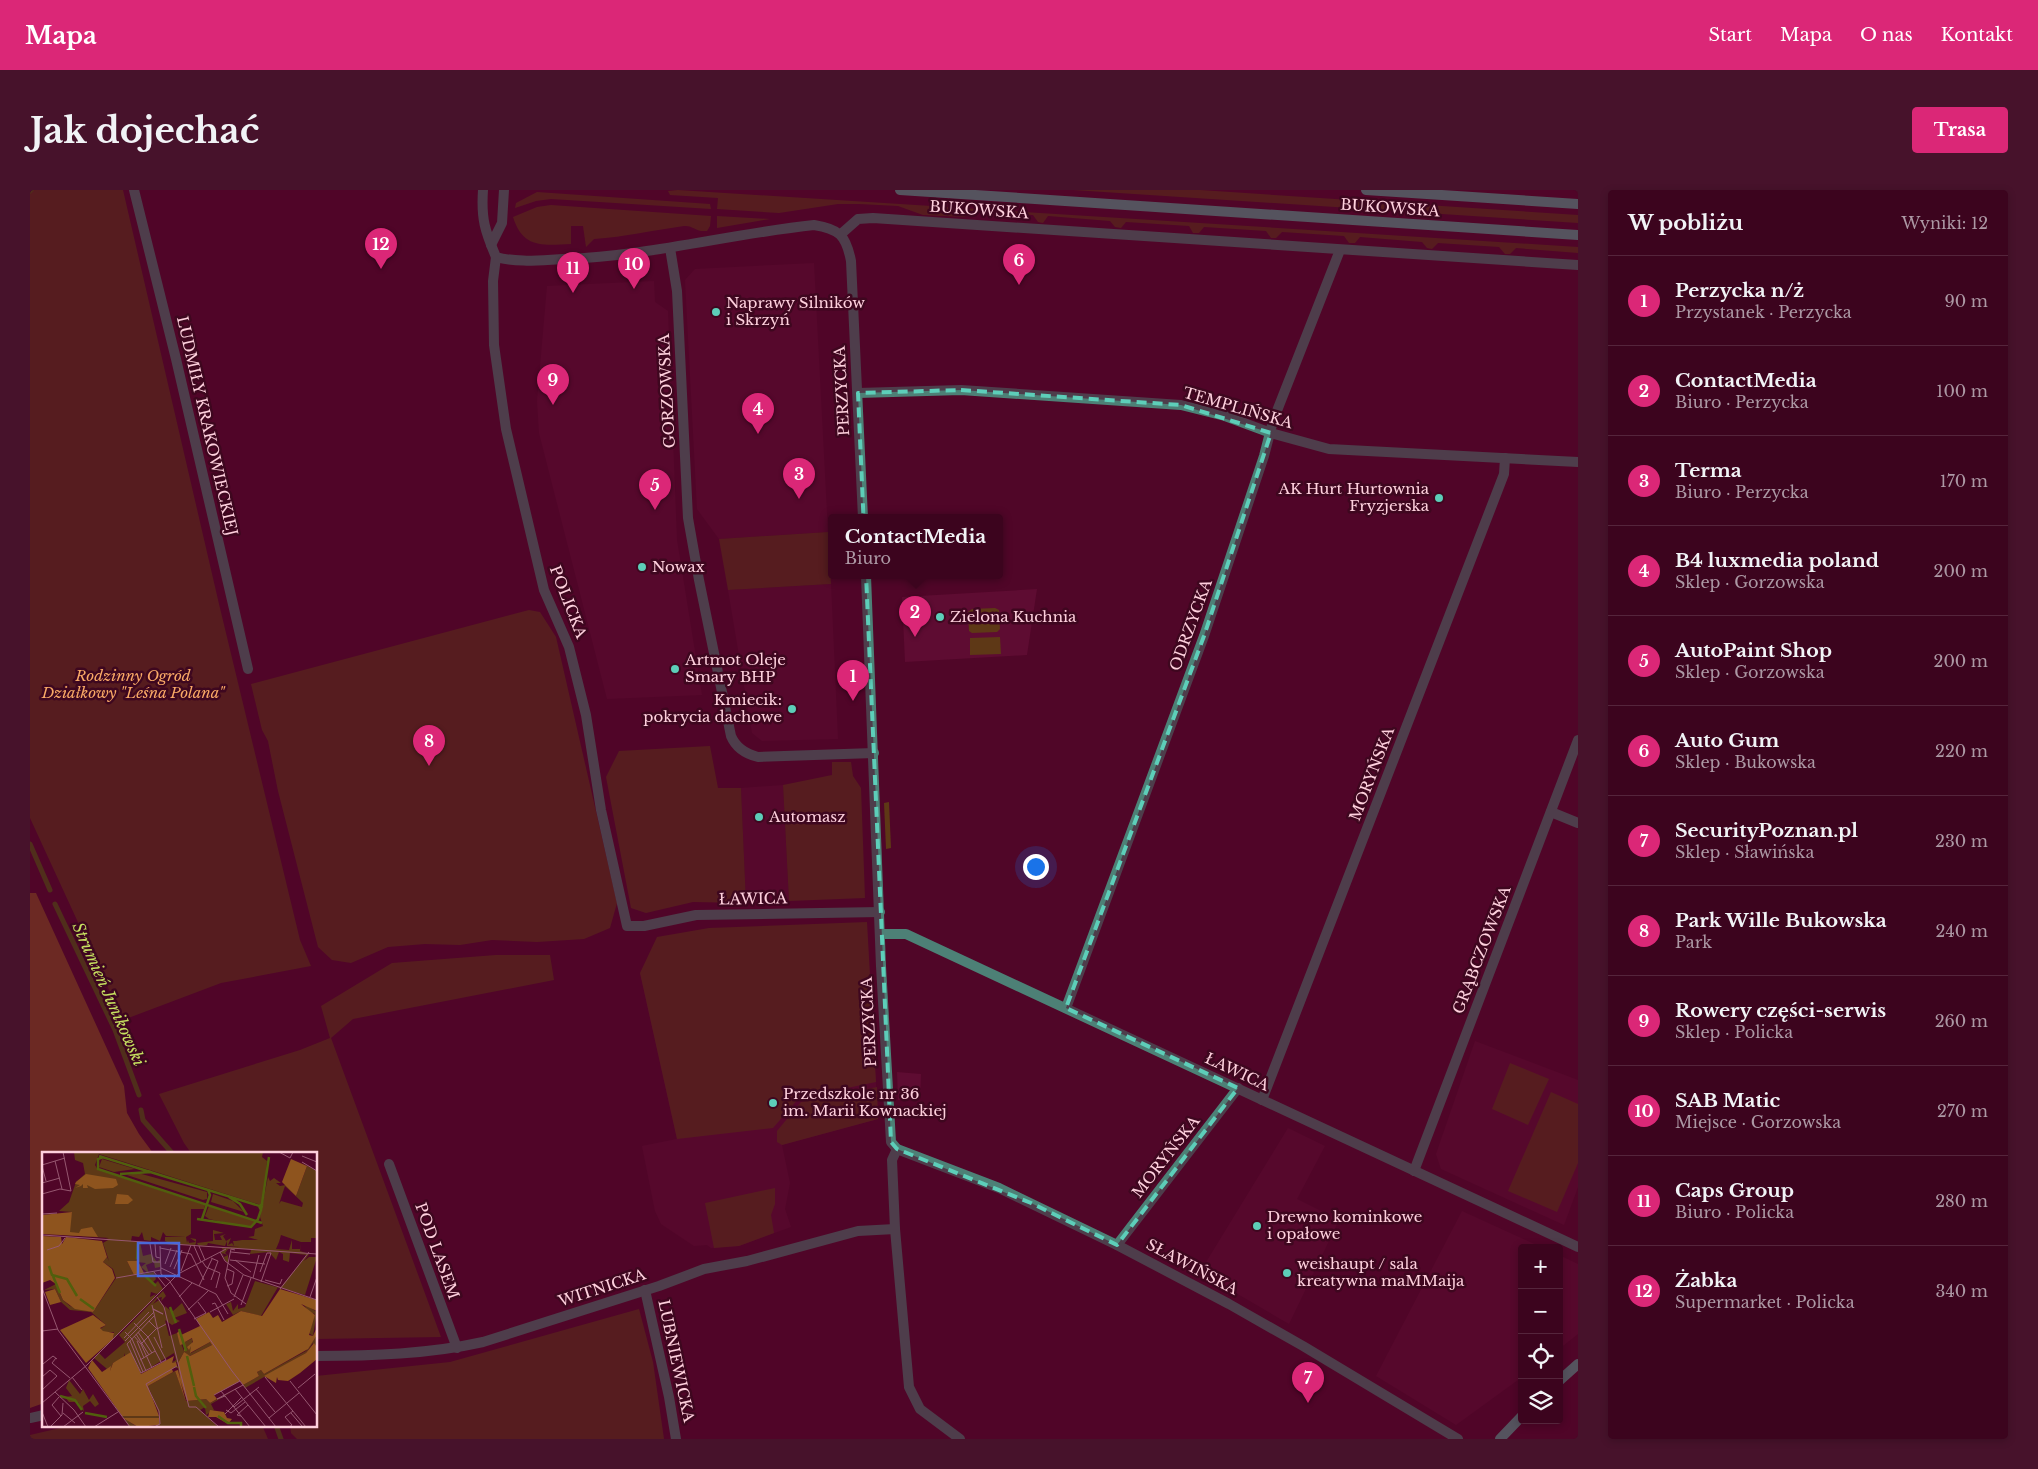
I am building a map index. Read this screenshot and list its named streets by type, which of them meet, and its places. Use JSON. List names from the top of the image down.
{
  "streets": {
    "main road": ["BUKOWSKA"],
    "street": [
      "GORZOWSKA",
      "PERZYCKA",
      "TEMPLIŃSKA",
      "LUDMIŁY KRAKOWIECKIEJ",
      "POLICKA",
      "ODRZYCKA",
      "MORYŃSKA",
      "ŁAWICA",
      "GRĄBCZOWSKA",
      "POD LASEM",
      "SŁAWIŃSKA",
      "WITNICKA",
      "LUBNIEWICKA"
    ]
  },
  "crossings": [
    ["BUKOWSKA", "PERZYCKA"],
    ["BUKOWSKA", "ODRZYCKA"],
    ["GORZOWSKA", "PERZYCKA"],
    ["PERZYCKA", "TEMPLIŃSKA"],
    ["PERZYCKA", "ŁAWICA"],
    ["PERZYCKA", "SŁAWIŃSKA"],
    ["PERZYCKA", "WITNICKA"],
    ["TEMPLIŃSKA", "ODRZYCKA"],
    ["TEMPLIŃSKA", "MORYŃSKA"],
    ["POLICKA", "ŁAWICA"],
    ["ODRZYCKA", "ŁAWICA"],
    ["MORYŃSKA", "ŁAWICA"],
    ["MORYŃSKA", "SŁAWIŃSKA"],
    ["ŁAWICA", "GRĄBCZOWSKA"],
    ["POD LASEM", "WITNICKA"],
    ["WITNICKA", "LUBNIEWICKA"]
  ],
  "water": ["Strumień Junikowski"],
  "parks": ["Rodzinny Ogród Działkowy \"Leśna Polana\""],
  "places": [
    "Naprawy Silników i Skrzyń",
    "AK Hurt Hurtownia Fryzjerska",
    "Nowax",
    "Zielona Kuchnia",
    "Artmot Oleje Smary BHP",
    "Kmiecik: pokrycia dachowe",
    "Automasz",
    "Przedszkole nr 36 im. Marii Kownackiej",
    "Drewno kominkowe i opałowe",
    "weishaupt / sala kreatywna maMMaija"
  ],
  "page": {
    "header": "Mapa",
    "nav": [
      "Start",
      "Mapa",
      "O nas",
      "Kontakt"
    ],
    "buttons": "Trasa",
    "title": "Jak dojechać",
    "heading": ["W pobliżu", "Wyniki: 12"],
    "pins": [
      "12",
      "6",
      "10",
      "11",
      "9",
      "4",
      "3",
      "5",
      "2",
      "1",
      "8",
      "7"
    ],
    "list": [
      {
        "mark": "1",
        "name": "Perzycka n/ż",
        "note": "Przystanek · Perzycka",
        "value": "90 m"
      },
      {
        "mark": "2",
        "name": "ContactMedia",
        "note": "Biuro · Perzycka",
        "value": "100 m"
      },
      {
        "mark": "3",
        "name": "Terma",
        "note": "Biuro · Perzycka",
        "value": "170 m"
      },
      {
        "mark": "4",
        "name": "B4 luxmedia poland",
        "note": "Sklep · Gorzowska",
        "value": "200 m"
      },
      {
        "mark": "5",
        "name": "AutoPaint Shop",
        "note": "Sklep · Gorzowska",
        "value": "200 m"
      },
      {
        "mark": "6",
        "name": "Auto Gum",
        "note": "Sklep · Bukowska",
        "value": "220 m"
      },
      {
        "mark": "7",
        "name": "SecurityPoznan.pl",
        "note": "Sklep · Sławińska",
        "value": "230 m"
      },
      {
        "mark": "8",
        "name": "Park Wille Bukowska",
        "note": "Park",
        "value": "240 m"
      },
      {
        "mark": "9",
        "name": "Rowery części-serwis",
        "note": "Sklep · Policka",
        "value": "260 m"
      },
      {
        "mark": "10",
        "name": "SAB Matic",
        "note": "Miejsce · Gorzowska",
        "value": "270 m"
      },
      {
        "mark": "11",
        "name": "Caps Group",
        "note": "Biuro · Policka",
        "value": "280 m"
      },
      {
        "mark": "12",
        "name": "Żabka",
        "note": "Supermarket · Policka",
        "value": "340 m"
      }
    ],
    "popup": ["ContactMedia", "Biuro"],
    "map_buttons": ["+", "−"]
  }
}
